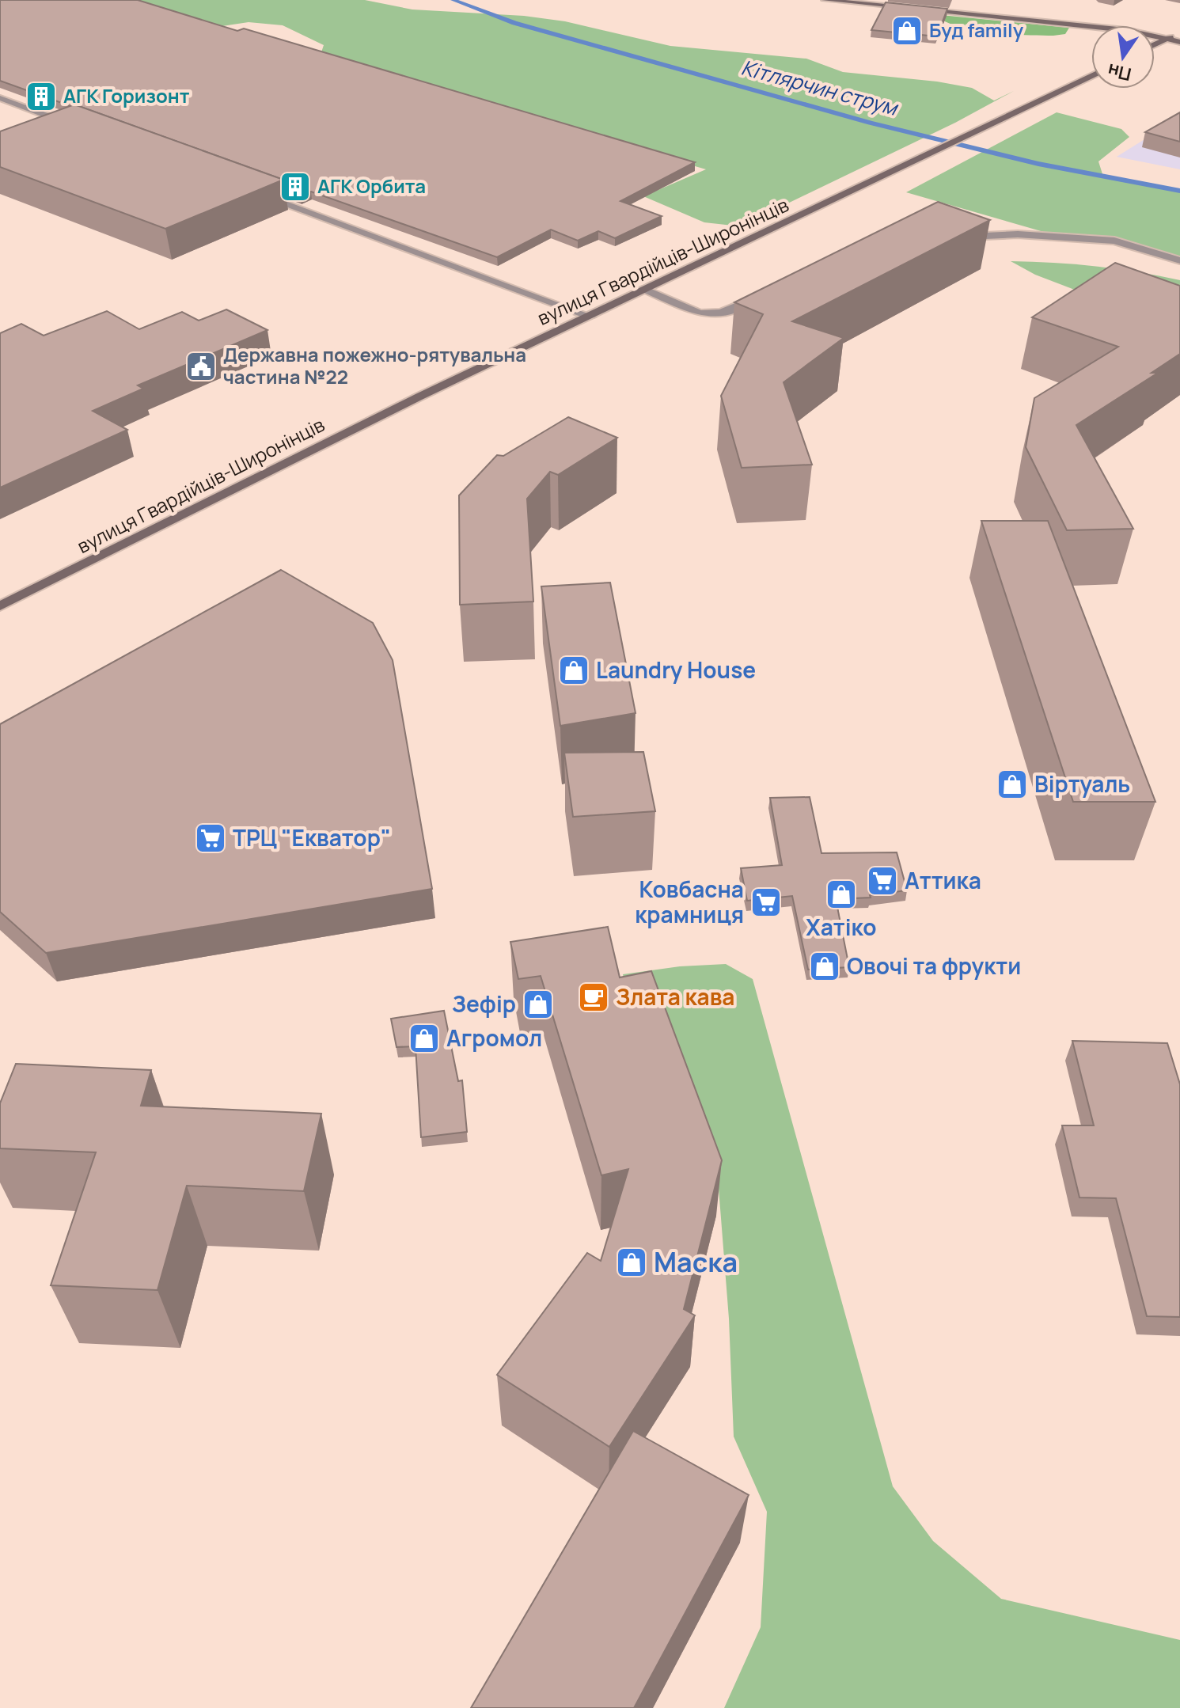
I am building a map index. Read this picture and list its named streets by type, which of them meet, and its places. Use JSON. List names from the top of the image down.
{
  "streets": {
    "main road": ["вулиця Гвардійців-Широнінців"]
  },
  "water": ["Кітлярчин струм"],
  "places": {
    "shop": [
      "Буд family",
      "Laundry House",
      "Віртуаль",
      "Хатіко",
      "Овочі та фрукти",
      "Зефір",
      "Агромол",
      "Маска"
    ],
    "building": ["АГК Горизонт", "АГК Орбита"],
    "public building": ["Державна пожежно-рятувальна частина №22"],
    "supermarket": ["ТРЦ \"Екватор\"", "Аттика", "Ковбасна крамниця"],
    "cafe": ["Злата кава"]
  },
  "north": "bottom"
}
